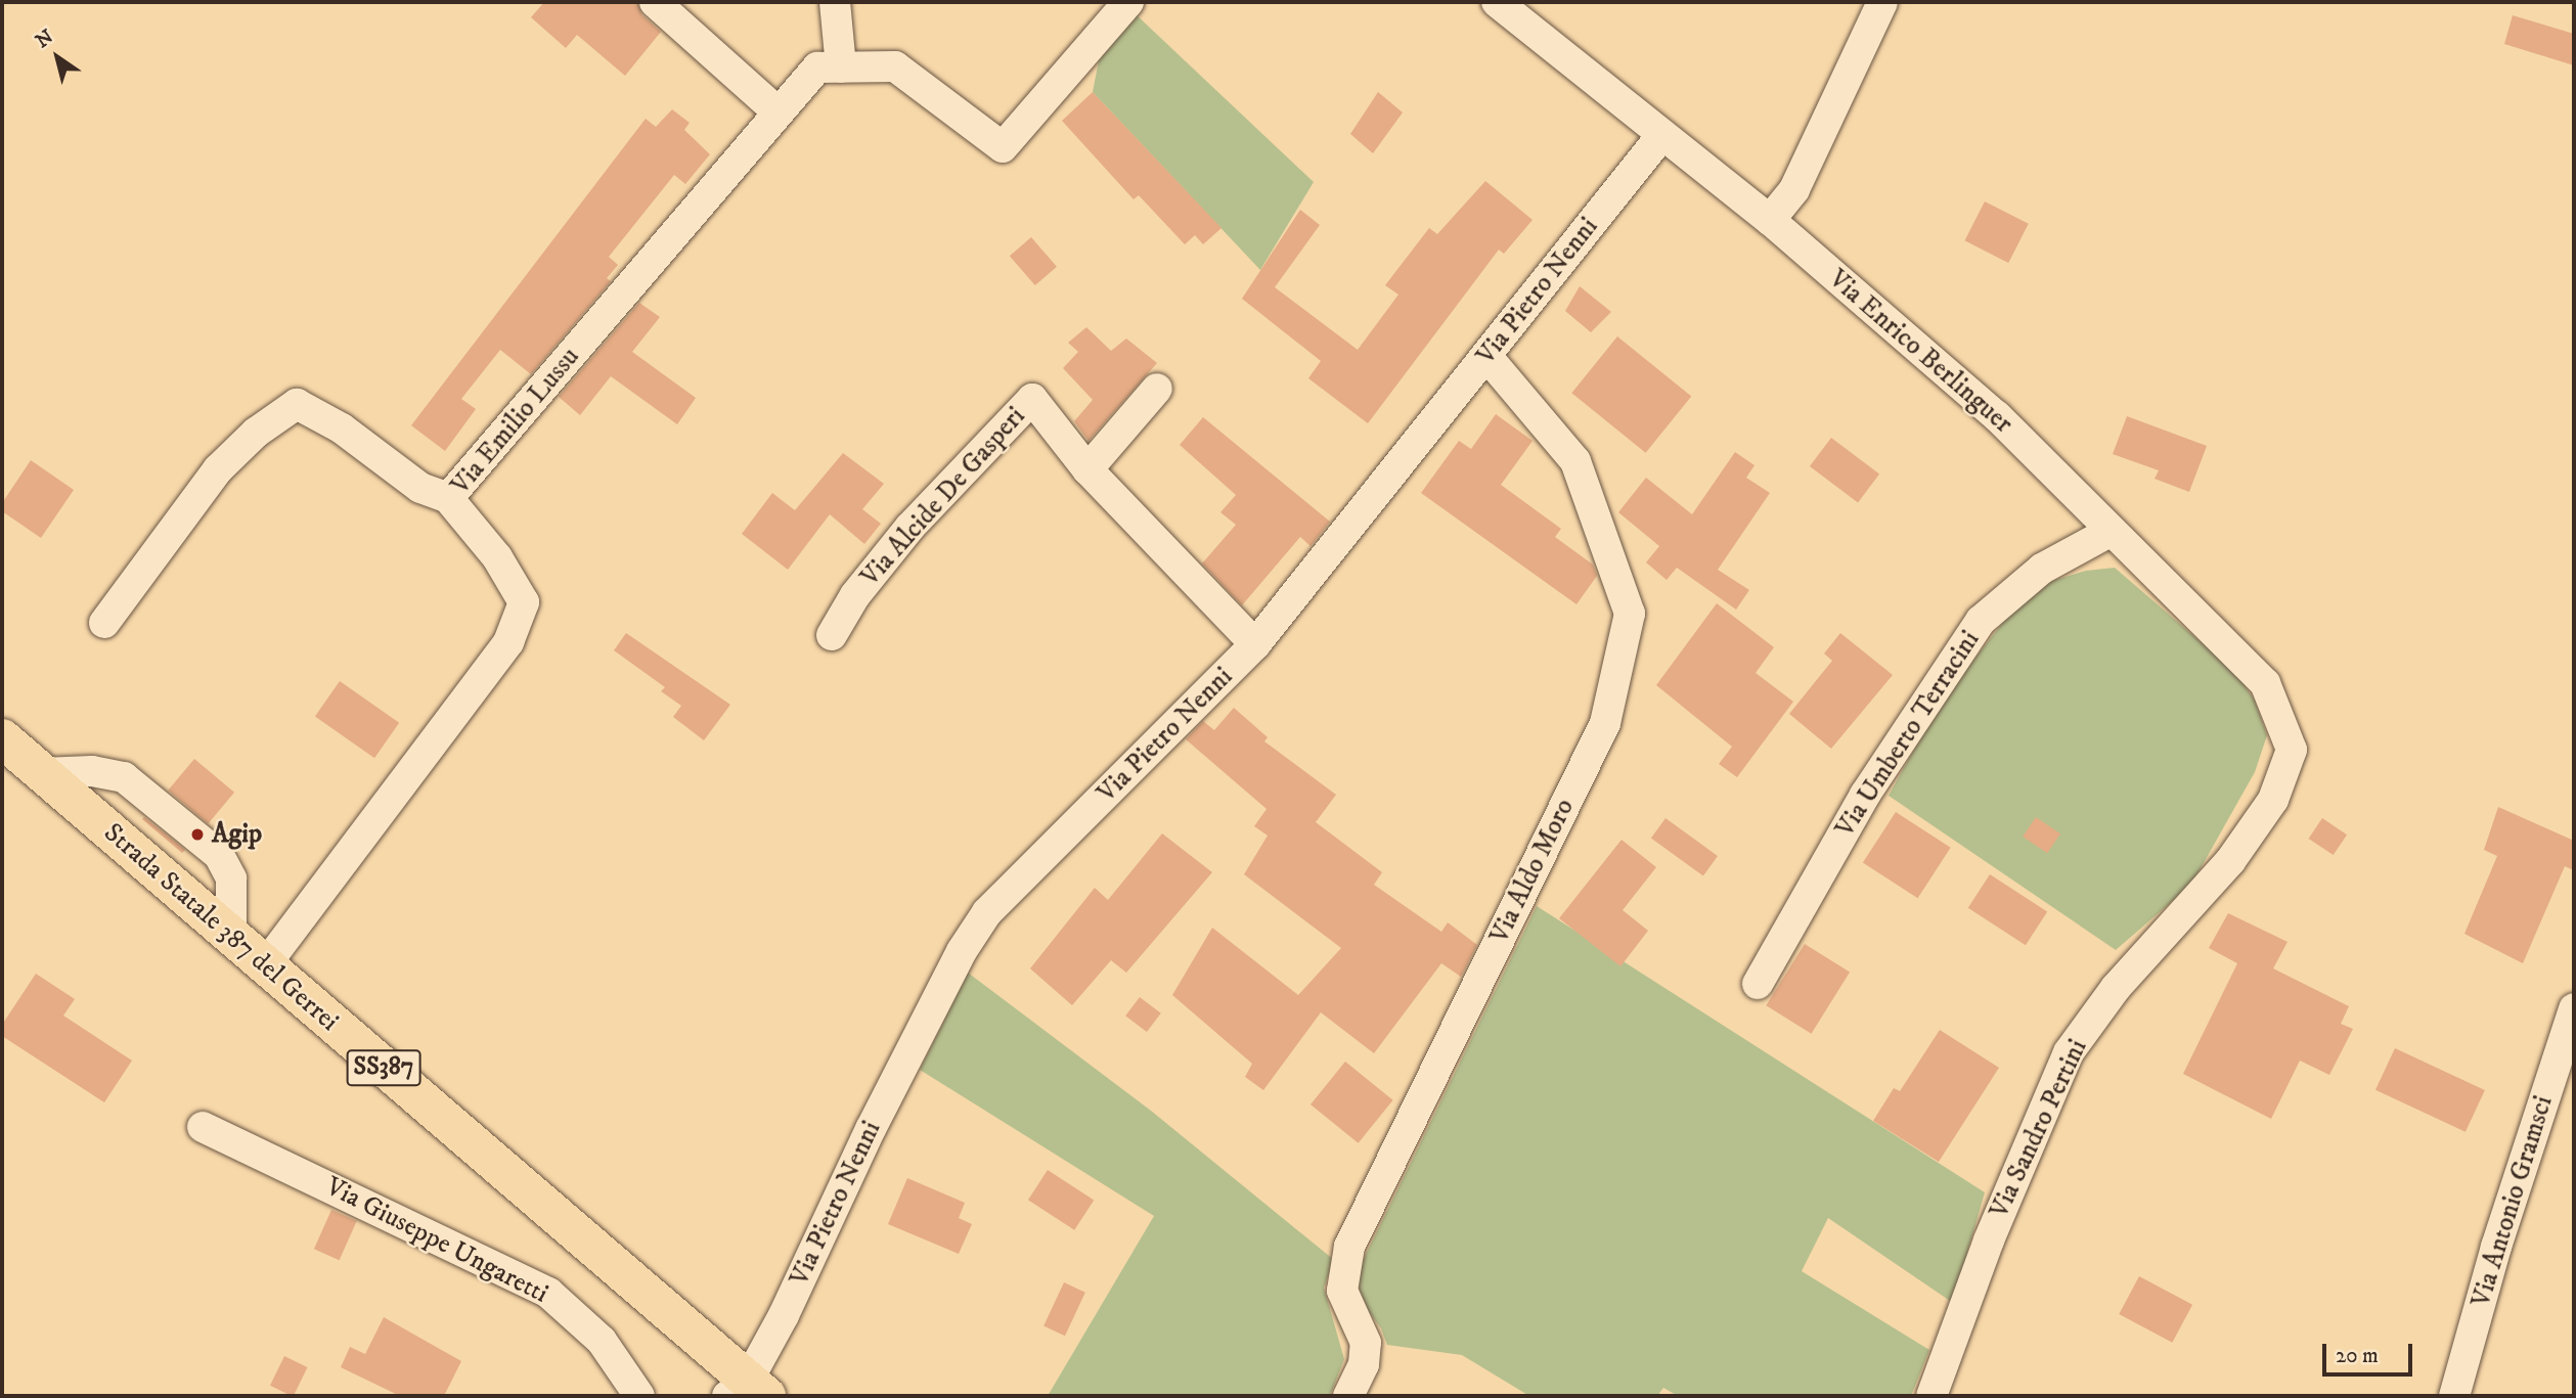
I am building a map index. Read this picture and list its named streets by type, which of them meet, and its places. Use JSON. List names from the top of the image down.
{
  "streets": {
    "main road": ["Strada Statale 387 del Gerrei", "SS387"],
    "street": [
      "Via Pietro Nenni",
      "Via Enrico Berlinguer",
      "Via Emilio Lussu",
      "Via Alcide De Gasperi",
      "Via Umberto Terracini",
      "Via Aldo Moro",
      "Via Sandro Pertini",
      "Via Antonio Gramsci",
      "Via Giuseppe Ungaretti"
    ]
  },
  "crossings": [
    ["Via Pietro Nenni", "Via Enrico Berlinguer"],
    ["Via Pietro Nenni", "Via Alcide De Gasperi"],
    ["Via Pietro Nenni", "Via Aldo Moro"],
    ["Via Pietro Nenni", "Strada Statale 387 del Gerrei"],
    ["Via Enrico Berlinguer", "Via Umberto Terracini"],
    ["Via Enrico Berlinguer", "Via Sandro Pertini"],
    ["Via Emilio Lussu", "Strada Statale 387 del Gerrei"]
  ],
  "places": ["Agip"],
  "scale_bar": "20 m",
  "north": "top left"
}
